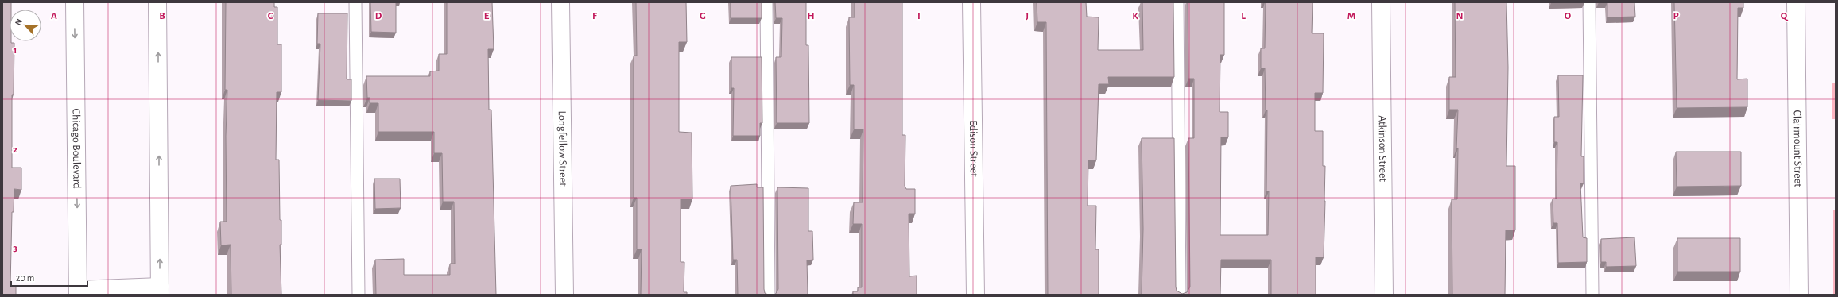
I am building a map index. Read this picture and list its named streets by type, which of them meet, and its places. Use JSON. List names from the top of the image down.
{
  "streets": {
    "street": [
      "Chicago Boulevard",
      "Longfellow Street",
      "Edison Street",
      "Atkinson Street",
      "Clairmount Street"
    ]
  },
  "scale_bar": "20 m",
  "north": "top left",
  "grid": {
    "columns": [
      "A",
      "B",
      "C",
      "D",
      "E",
      "F",
      "G",
      "H",
      "I",
      "J",
      "K",
      "L",
      "M",
      "N",
      "O",
      "P",
      "Q"
    ],
    "rows": ["1", "2", "3"]
  }
}
